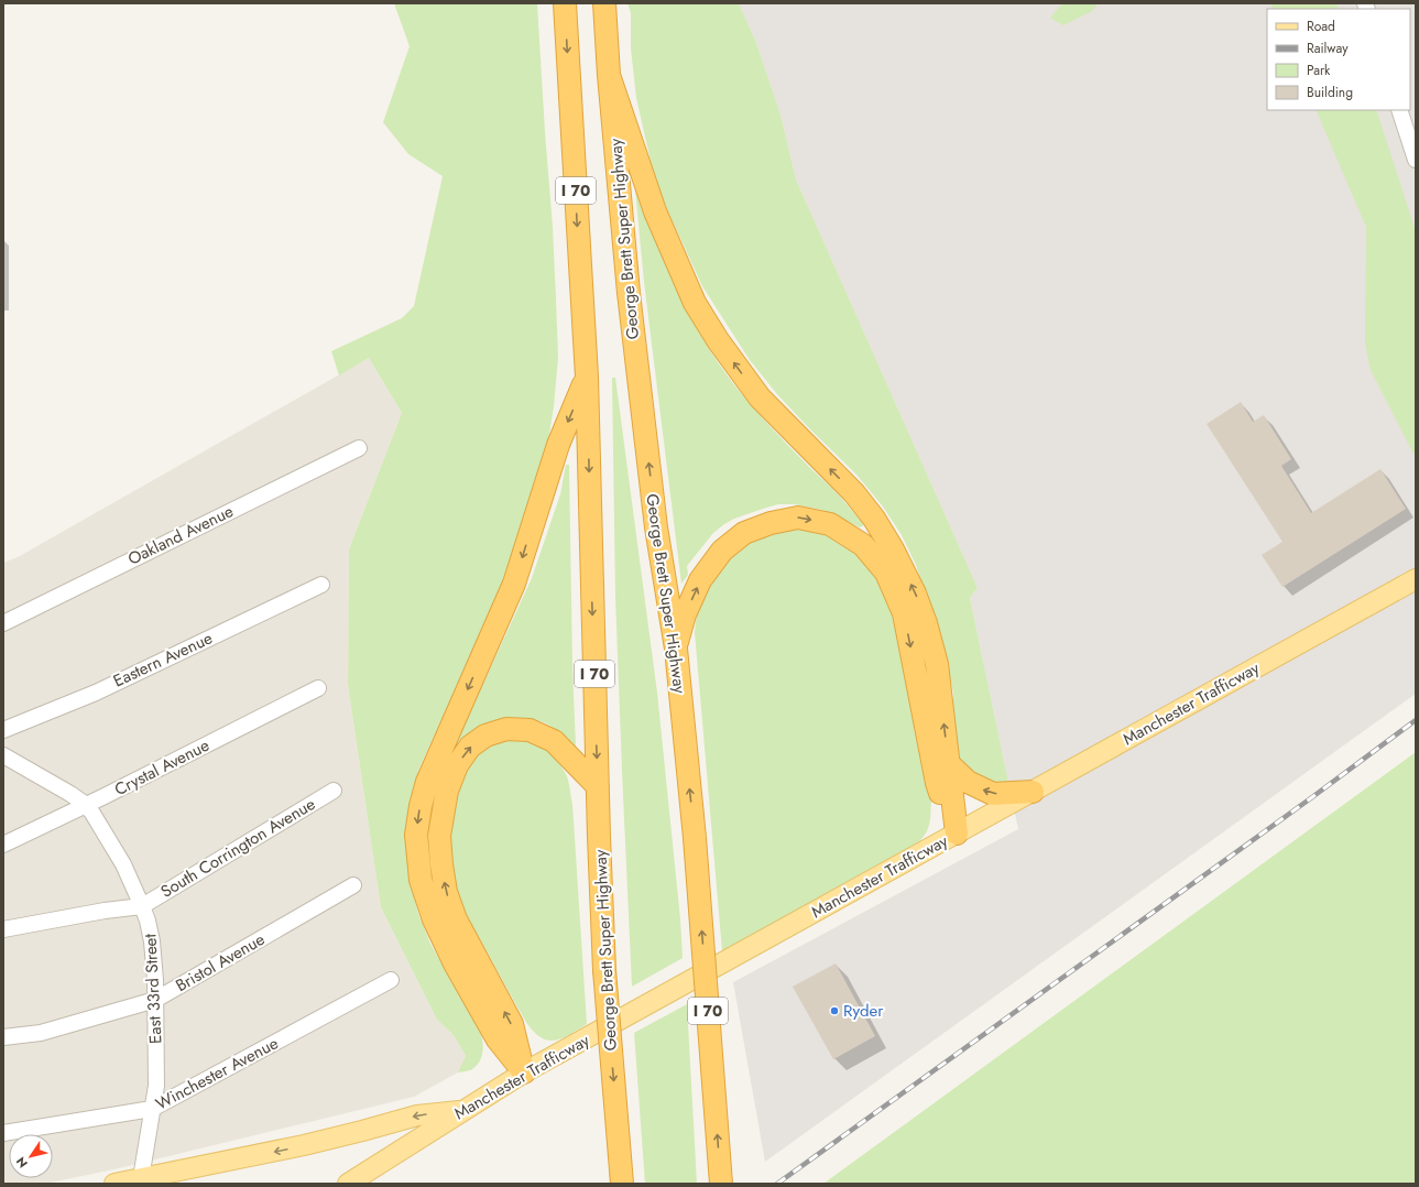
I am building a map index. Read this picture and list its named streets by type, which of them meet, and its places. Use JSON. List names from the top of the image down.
{
  "streets": {
    "highway": ["I 70", "George Brett Super Highway"],
    "main road": ["Manchester Trafficway"],
    "street": [
      "Oakland Avenue",
      "Eastern Avenue",
      "Crystal Avenue",
      "South Corrington Avenue",
      "Bristol Avenue",
      "East 33rd Street",
      "Winchester Avenue"
    ]
  },
  "crossings": [
    ["Crystal Avenue", "East 33rd Street"],
    ["South Corrington Avenue", "East 33rd Street"],
    ["Bristol Avenue", "East 33rd Street"],
    ["East 33rd Street", "Winchester Avenue"]
  ],
  "places": ["Ryder"],
  "legend": [
    "Road",
    "Railway",
    "Park",
    "Building"
  ],
  "north": "bottom left"
}
